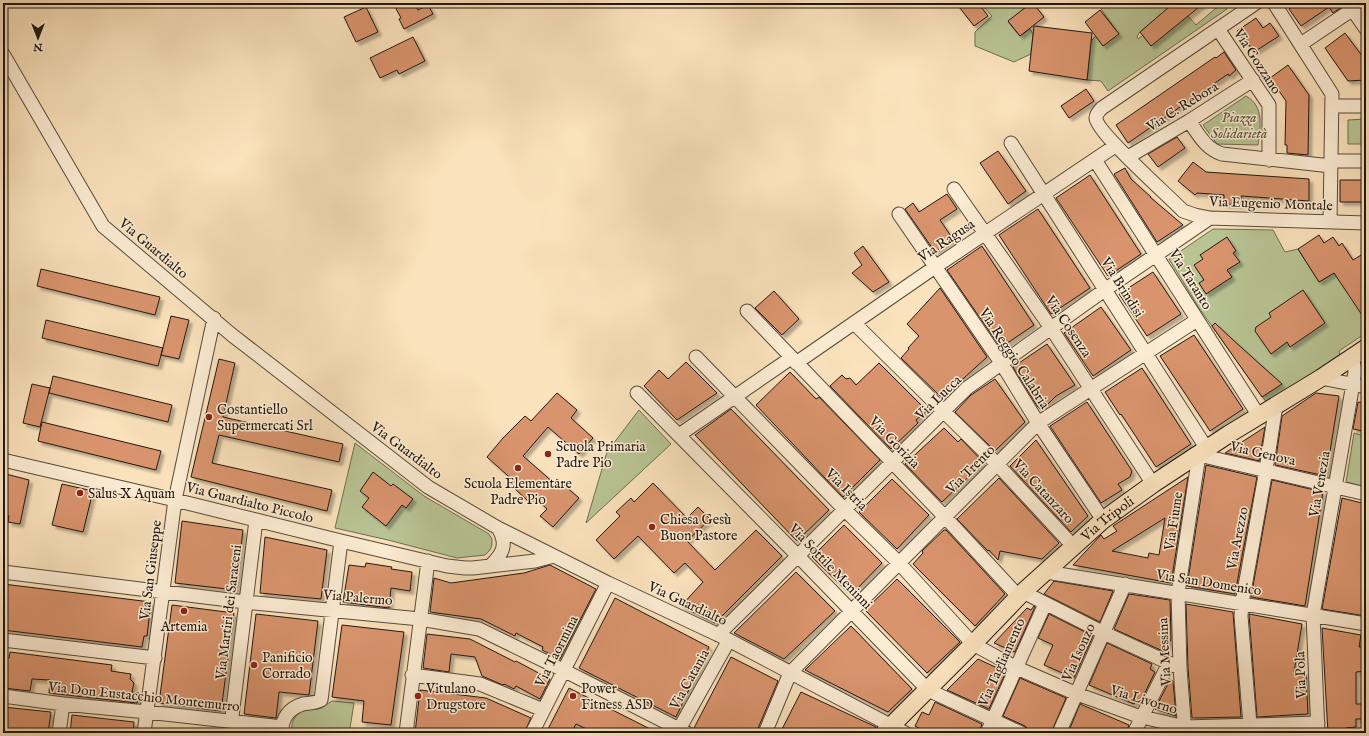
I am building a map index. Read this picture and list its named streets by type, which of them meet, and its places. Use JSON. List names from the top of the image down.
{
  "streets": {
    "main road": ["Via Tripoli"],
    "street": [
      "Via Gozzano",
      "Via C. Rebora",
      "Via Eugenio Montale",
      "Via Ragusa",
      "Via Guardialto",
      "Via Taranto",
      "Via Brindisi",
      "Via Cosenza",
      "Via Reggio Calabria",
      "Via Lucca",
      "Via Gorizia",
      "Via Genova",
      "Via Trento",
      "Via Venezia",
      "Via Istria",
      "Via Catanzaro",
      "Via Guardialto Piccolo",
      "Via Fiume",
      "Via Arezzo",
      "Via Sottile Meninni",
      "Via San Giuseppe",
      "Via San Domenico",
      "Via Palermo",
      "Via Martiri dei Saraceni",
      "Via Taormina",
      "Via Isonzo",
      "Via Messina",
      "Via Tagliamento",
      "Via Pola",
      "Via Catania",
      "Via Don Eustacchio Montemurro",
      "Via Livorno"
    ]
  },
  "crossings": [
    ["Via Gozzano", "Via C. Rebora"],
    ["Via Gozzano", "Via Eugenio Montale"],
    ["Via C. Rebora", "Via Eugenio Montale"],
    ["Via Eugenio Montale", "Via Ragusa"],
    ["Via Eugenio Montale", "Via Lucca"],
    ["Via Ragusa", "Via Taranto"],
    ["Via Ragusa", "Via Brindisi"],
    ["Via Ragusa", "Via Cosenza"],
    ["Via Ragusa", "Via Reggio Calabria"],
    ["Via Ragusa", "Via Gorizia"],
    ["Via Ragusa", "Via Istria"],
    ["Via Ragusa", "Via Catanzaro"],
    ["Via Ragusa", "Via Sottile Meninni"],
    ["Via Guardialto", "Via Lucca"],
    ["Via Guardialto", "Via Trento"],
    ["Via Guardialto", "Via Guardialto Piccolo"],
    ["Via Guardialto", "Via Tripoli"],
    ["Via Guardialto", "Via San Giuseppe"],
    ["Via Guardialto", "Via Taormina"],
    ["Via Guardialto", "Via Catania"],
    ["Via Taranto", "Via Lucca"],
    ["Via Taranto", "Via Trento"],
    ["Via Taranto", "Via Tripoli"],
    ["Via Brindisi", "Via Lucca"],
    ["Via Brindisi", "Via Genova"],
    ["Via Brindisi", "Via Trento"],
    ["Via Brindisi", "Via Tripoli"],
    ["Via Brindisi", "Via Fiume"],
    ["Via Cosenza", "Via Lucca"],
    ["Via Cosenza", "Via Trento"],
    ["Via Cosenza", "Via Tripoli"],
    ["Via Reggio Calabria", "Via Lucca"],
    ["Via Reggio Calabria", "Via Trento"],
    ["Via Reggio Calabria", "Via Tripoli"],
    ["Via Lucca", "Via Gorizia"],
    ["Via Lucca", "Via Istria"],
    ["Via Lucca", "Via Catanzaro"],
    ["Via Lucca", "Via Sottile Meninni"],
    ["Via Lucca", "Via Catania"],
    ["Via Gorizia", "Via Trento"],
    ["Via Gorizia", "Via Tripoli"],
    ["Via Gorizia", "Via Isonzo"],
    ["Via Gorizia", "Via Messina"],
    ["Via Gorizia", "Via Tagliamento"],
    ["Via Genova", "Via Venezia"],
    ["Via Genova", "Via Tripoli"],
    ["Via Genova", "Via Fiume"],
    ["Via Genova", "Via Arezzo"],
    ["Via Trento", "Via Istria"],
    ["Via Trento", "Via Catanzaro"],
    ["Via Trento", "Via Sottile Meninni"],
    ["Via Venezia", "Via Tripoli"],
    ["Via Venezia", "Via San Domenico"],
    ["Via Venezia", "Via Pola"],
    ["Via Istria", "Via Tripoli"],
    ["Via Istria", "Via Livorno"],
    ["Via Catanzaro", "Via Tripoli"],
    ["Via Guardialto Piccolo", "Via San Giuseppe"],
    ["Via Guardialto Piccolo", "Via Martiri dei Saraceni"],
    ["Via Tripoli", "Via Fiume"],
    ["Via Tripoli", "Via Arezzo"],
    ["Via Tripoli", "Via Sottile Meninni"],
    ["Via Tripoli", "Via San Domenico"],
    ["Via Tripoli", "Via Livorno"],
    ["Via Fiume", "Via San Domenico"],
    ["Via Fiume", "Via Messina"],
    ["Via Arezzo", "Via San Domenico"],
    ["Via Arezzo", "Via Livorno"],
    ["Via Sottile Meninni", "Via Tagliamento"],
    ["Via San Giuseppe", "Via Palermo"],
    ["Via San Giuseppe", "Via Don Eustacchio Montemurro"],
    ["Via San Domenico", "Via Isonzo"],
    ["Via San Domenico", "Via Messina"],
    ["Via San Domenico", "Via Pola"],
    ["Via Palermo", "Via Martiri dei Saraceni"],
    ["Via Palermo", "Via Taormina"],
    ["Via Palermo", "Via Catania"],
    ["Via Martiri dei Saraceni", "Via Don Eustacchio Montemurro"],
    ["Via Isonzo", "Via Livorno"],
    ["Via Messina", "Via Livorno"],
    ["Via Tagliamento", "Via Livorno"],
    ["Via Pola", "Via Livorno"]
  ],
  "parks": ["Piazza Solidarietà"],
  "places": [
    "Costantiello Supermercati Srl",
    "Scuola Primaria Padre Pio",
    "Scuola Elementare Padre Pio",
    "Salus X Aquam",
    "Chiesa Gesù Buon Pastore",
    "Artemia",
    "Panificio Corrado",
    "Vitulano Drugstore",
    "Power Fitness ASD"
  ],
  "north": "bottom"
}
